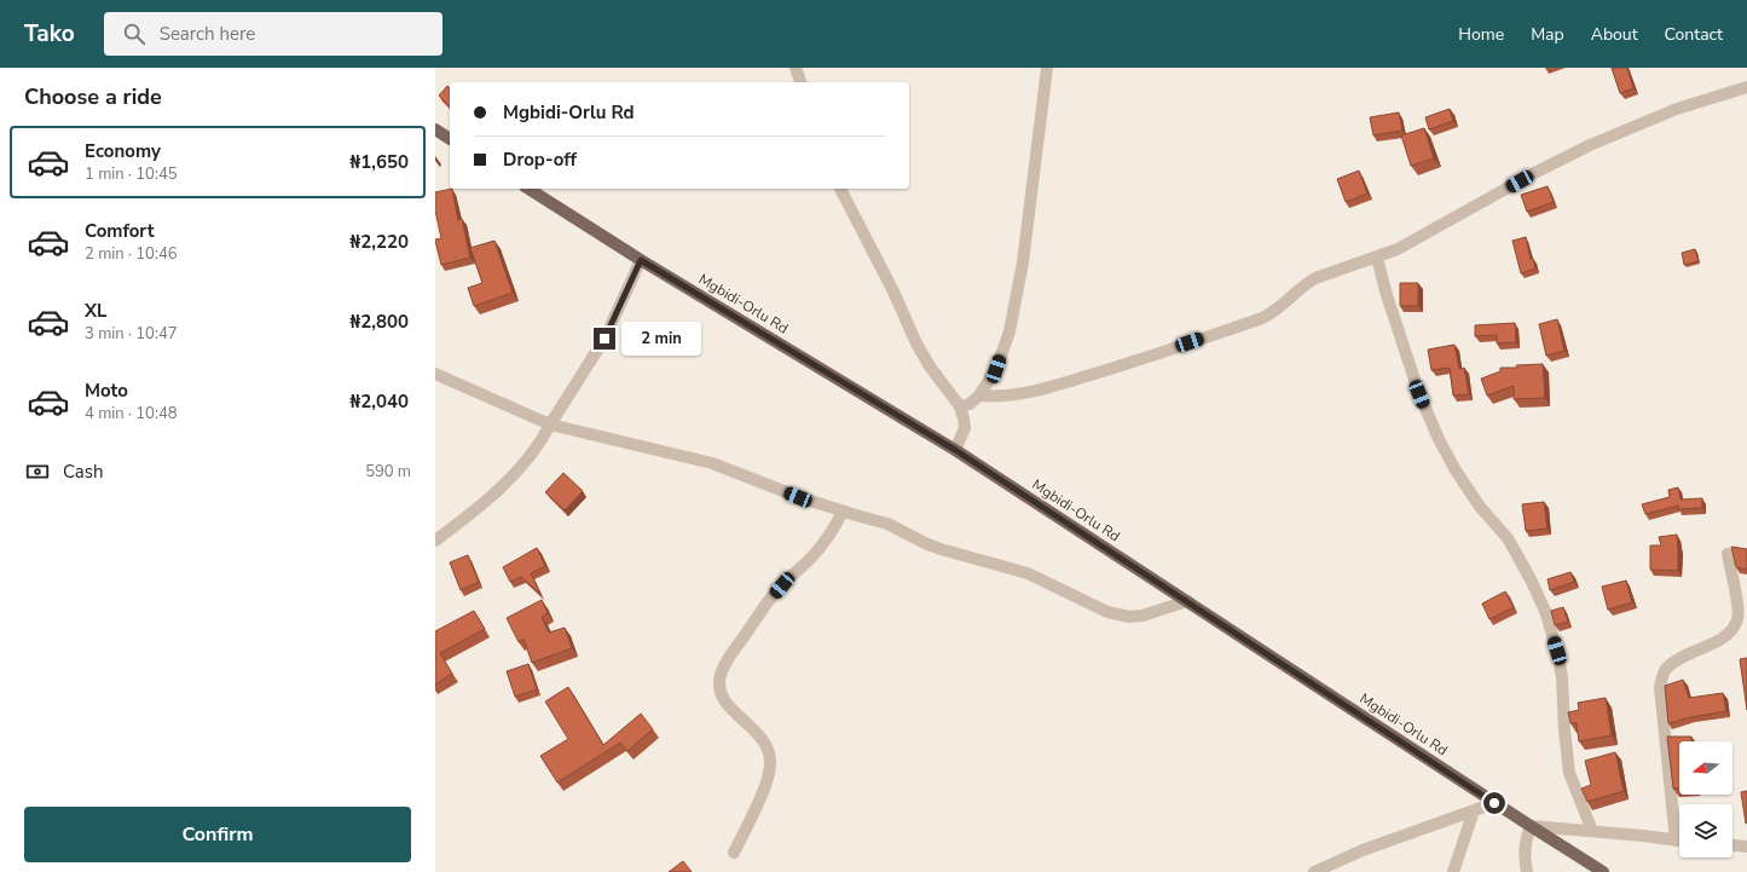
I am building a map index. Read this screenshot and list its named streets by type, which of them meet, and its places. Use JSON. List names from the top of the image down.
{
  "streets": {
    "main road": ["Mgbidi-Orlu Rd"]
  },
  "north": "left",
  "page": {
    "header": "Tako",
    "search": "Search here",
    "nav": [
      "Home",
      "Map",
      "About",
      "Contact"
    ],
    "heading": "Choose a ride",
    "banner": ["Mgbidi-Orlu Rd", "Drop-off"],
    "list": [
      {
        "name": "Economy",
        "note": "1 min · 10:45",
        "value": "₦1,650"
      },
      {
        "name": "Comfort",
        "note": "2 min · 10:46",
        "value": "₦2,220"
      },
      {
        "name": "XL",
        "note": "3 min · 10:47",
        "value": "₦2,800"
      },
      {
        "name": "Moto",
        "note": "4 min · 10:48",
        "value": "₦2,040"
      }
    ],
    "bubble": "2 min",
    "pay": ["Cash", "590 m"],
    "buttons": "Confirm"
  }
}
